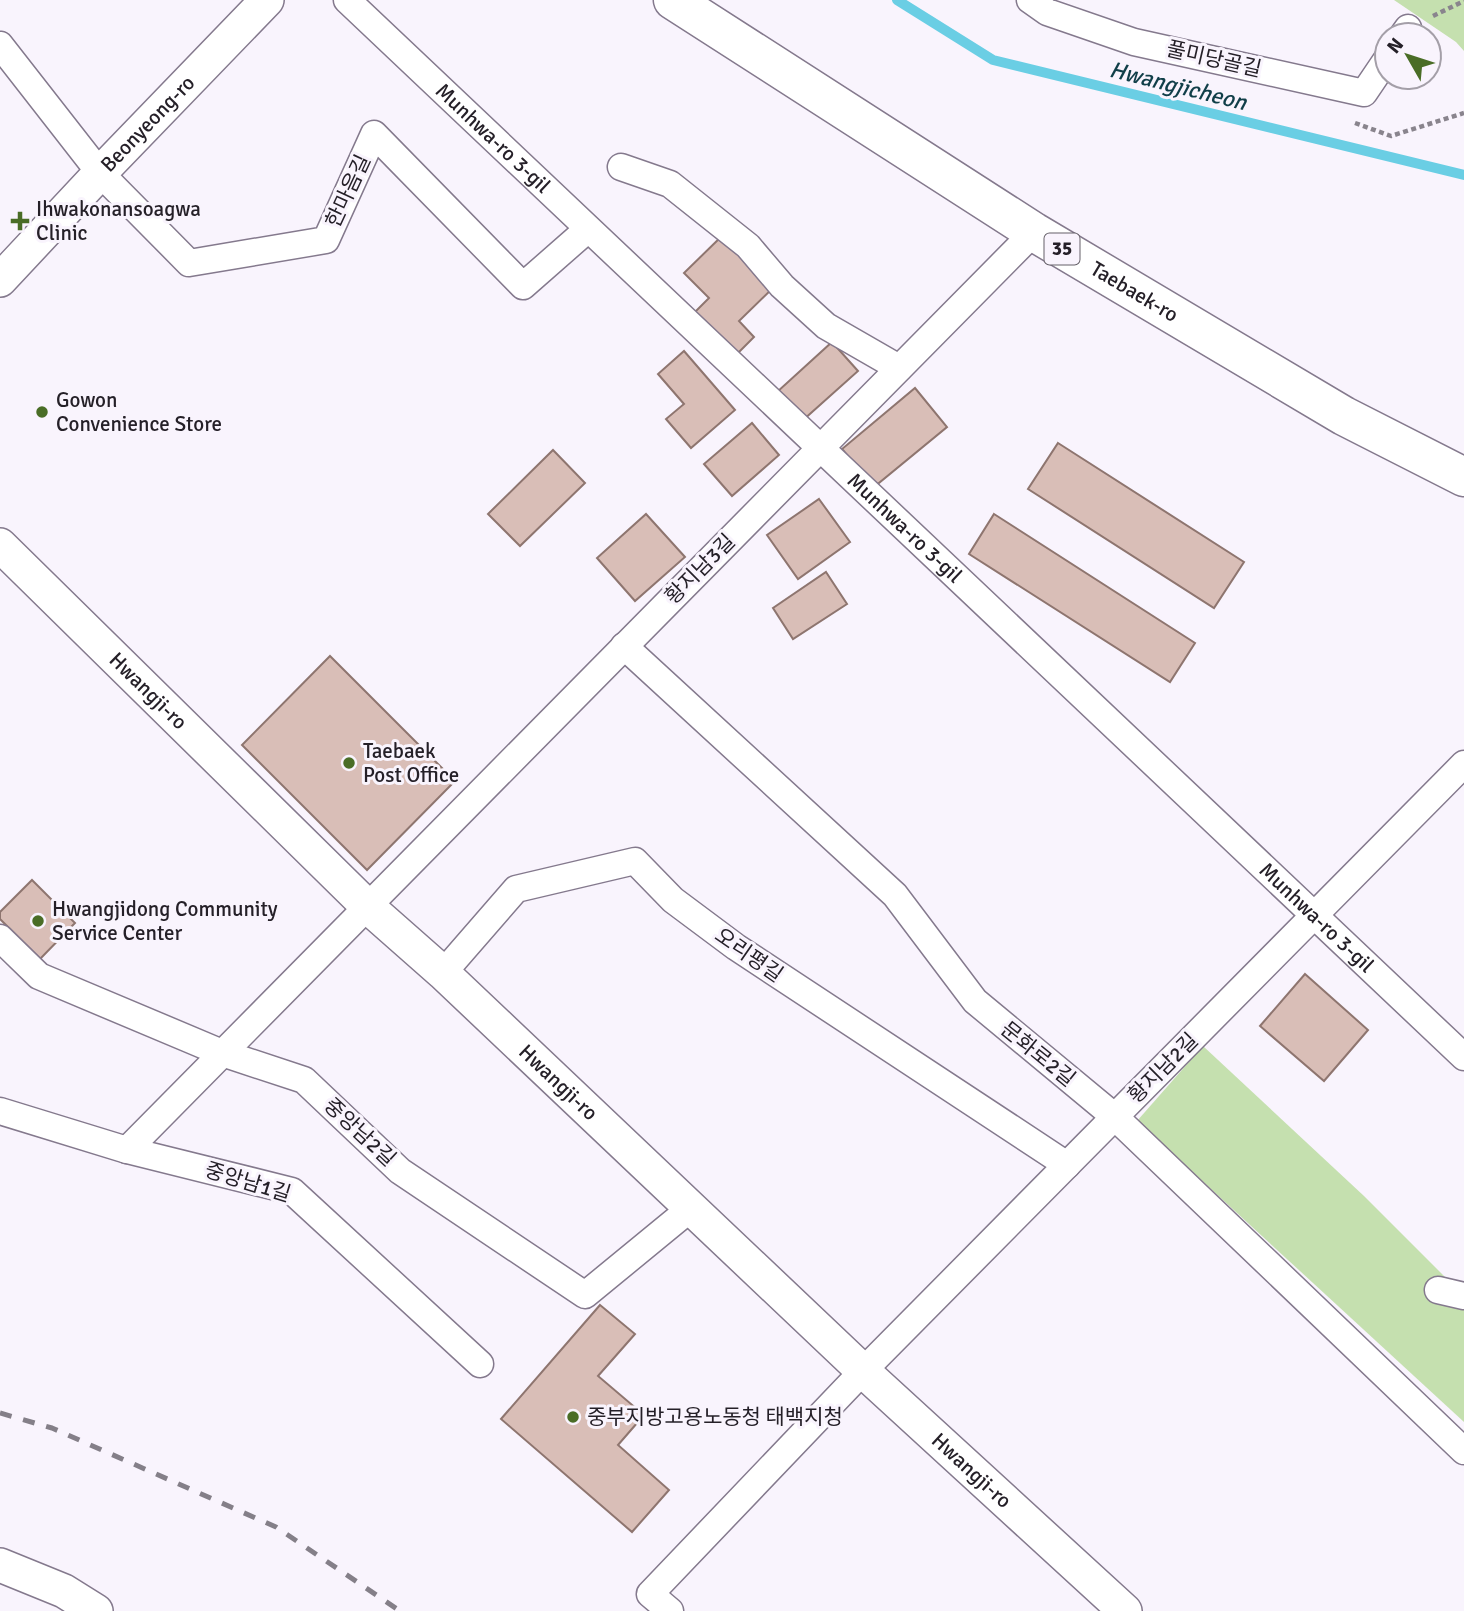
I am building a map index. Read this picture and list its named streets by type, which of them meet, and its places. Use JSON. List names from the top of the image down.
{
  "streets": {
    "main road": ["35", "Taebaek-ro"],
    "street": [
      "풀미당골길",
      "Beonyeong-ro",
      "Munhwa-ro 3-gil",
      "한마음길",
      "황지남3길",
      "Hwangji-ro",
      "오리평길",
      "문화로2길",
      "황지남2길",
      "중앙남2길",
      "중앙남1길"
    ]
  },
  "crossings": [
    ["Beonyeong-ro", "한마음길"],
    ["Munhwa-ro 3-gil", "한마음길"],
    ["Munhwa-ro 3-gil", "황지남3길"],
    ["Munhwa-ro 3-gil", "황지남2길"],
    ["Taebaek-ro", "황지남3길"],
    ["황지남3길", "Hwangji-ro"],
    ["황지남3길", "문화로2길"],
    ["황지남3길", "중앙남2길"],
    ["황지남3길", "중앙남1길"],
    ["Hwangji-ro", "오리평길"],
    ["Hwangji-ro", "황지남2길"],
    ["Hwangji-ro", "중앙남2길"],
    ["오리평길", "황지남2길"],
    ["문화로2길", "황지남2길"]
  ],
  "water": ["Hwangjicheon"],
  "places": {
    "health": ["Ihwakonansoagwa Clinic"],
    "other": [
      "Gowon Convenience Store",
      "Taebaek Post Office",
      "Hwangjidong Community Service Center",
      "중부지방고용노동청 태백지청"
    ]
  },
  "north": "top left"
}
